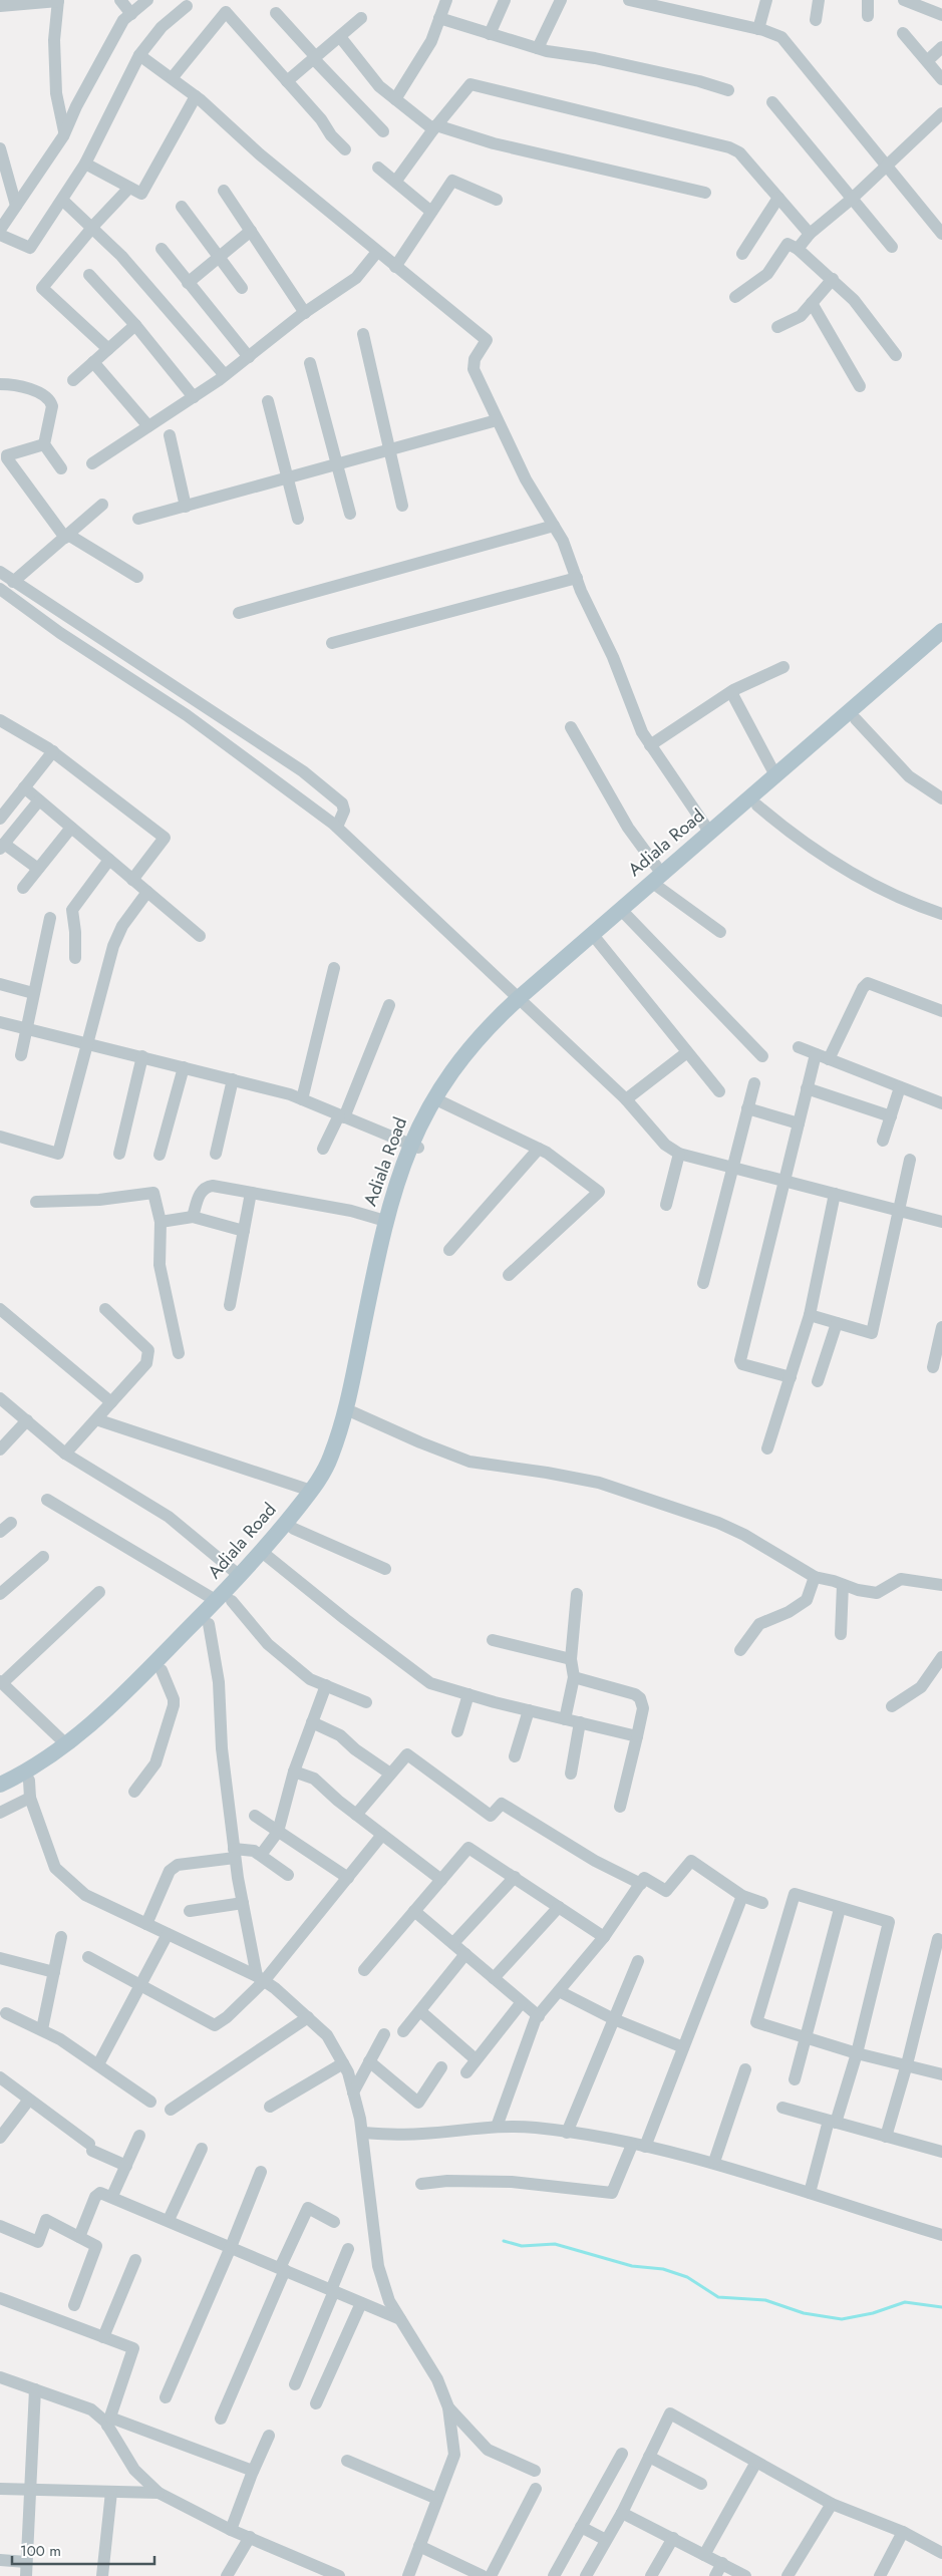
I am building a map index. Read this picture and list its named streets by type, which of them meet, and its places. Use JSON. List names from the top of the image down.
{
  "streets": {
    "main road": ["Adiala Road"]
  },
  "scale_bar": "100 m"
}
